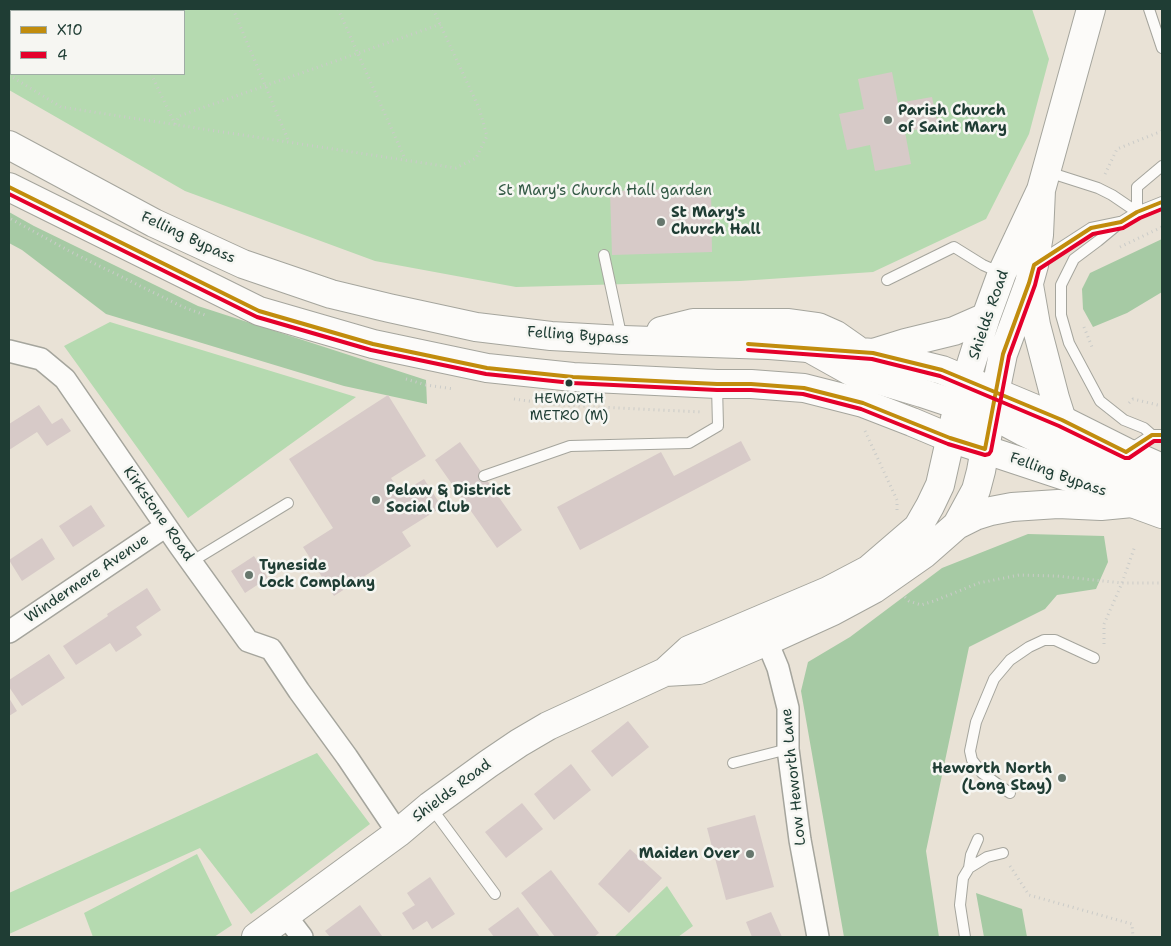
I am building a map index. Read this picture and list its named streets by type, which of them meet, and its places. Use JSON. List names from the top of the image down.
{
  "streets": {
    "main road": ["Felling Bypass", "Shields Road"],
    "street": ["Kirkstone Road", "Windermere Avenue", "Low Heworth Lane"]
  },
  "crossings": [
    ["Felling Bypass", "Shields Road"],
    ["Shields Road", "Kirkstone Road"],
    ["Shields Road", "Low Heworth Lane"],
    ["Kirkstone Road", "Windermere Avenue"]
  ],
  "parks": ["St Mary's Church Hall garden"],
  "places": [
    "Parish Church of Saint Mary",
    "St Mary's Church Hall",
    "HEWORTH METRO (M)",
    "Pelaw & District Social Club",
    "Tyneside Lock Complany",
    "Heworth North (Long Stay)",
    "Maiden Over"
  ],
  "lines": ["transit line X10", "transit line 4"],
  "legend": ["X10", "4"]
}
